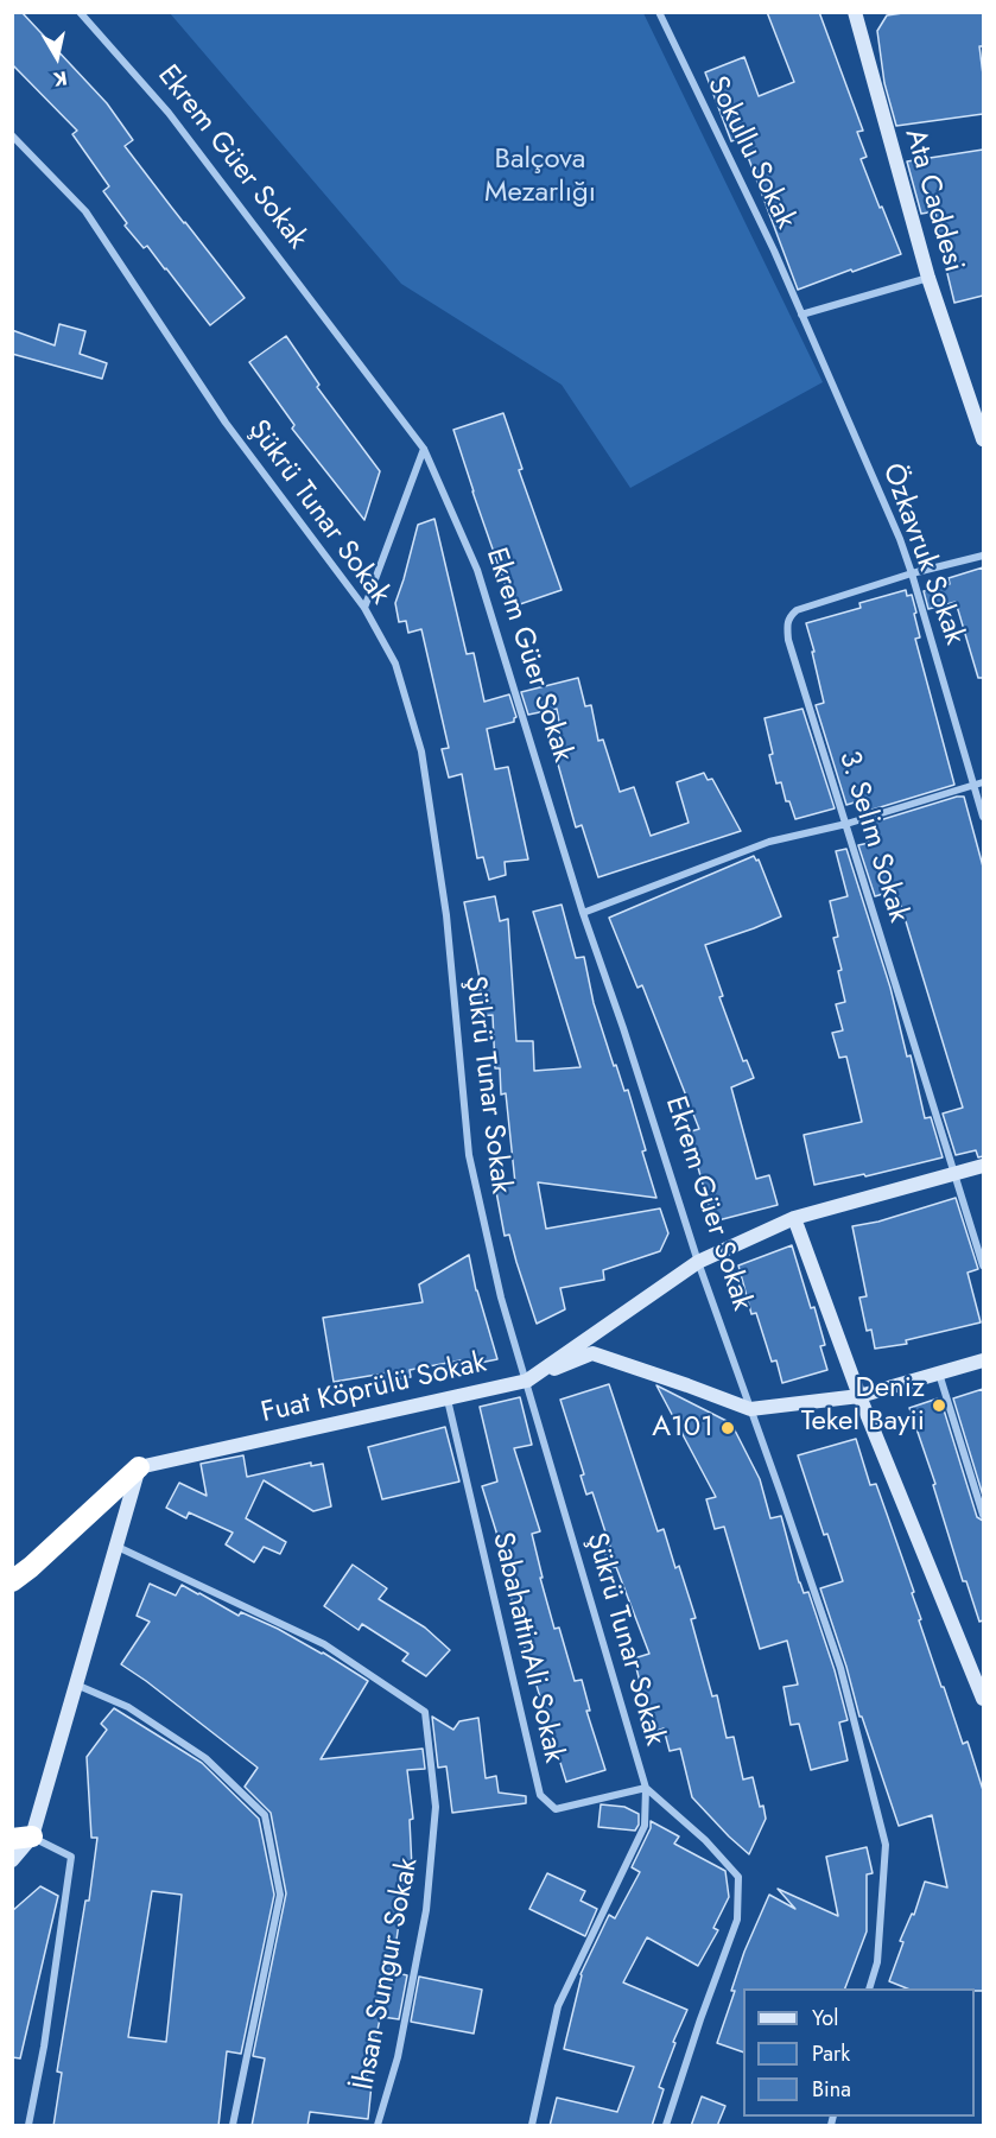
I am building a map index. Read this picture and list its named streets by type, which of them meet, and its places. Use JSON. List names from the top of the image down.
{
  "streets": {
    "main road": ["Ata Caddesi", "Fuat Köprülü Sokak"],
    "street": [
      "Sokullu Sokak",
      "Ekrem Güer Sokak",
      "Şükrü Tunar Sokak",
      "Özkavruk Sokak",
      "3. Selim Sokak",
      "SabahattinAli Sokak",
      "İhsan Sungur Sokak"
    ]
  },
  "crossings": [
    ["Sokullu Sokak", "Özkavruk Sokak"],
    ["Ekrem Güer Sokak", "Fuat Köprülü Sokak"],
    ["Şükrü Tunar Sokak", "Fuat Köprülü Sokak"],
    ["Şükrü Tunar Sokak", "SabahattinAli Sokak"],
    ["Özkavruk Sokak", "3. Selim Sokak"],
    ["3. Selim Sokak", "Fuat Köprülü Sokak"],
    ["Fuat Köprülü Sokak", "SabahattinAli Sokak"]
  ],
  "parks": ["Balçova Mezarlığı"],
  "places": ["Deniz Tekel Bayii", "A101"],
  "legend": ["Yol", "Park", "Bina"],
  "north": "bottom"
}
